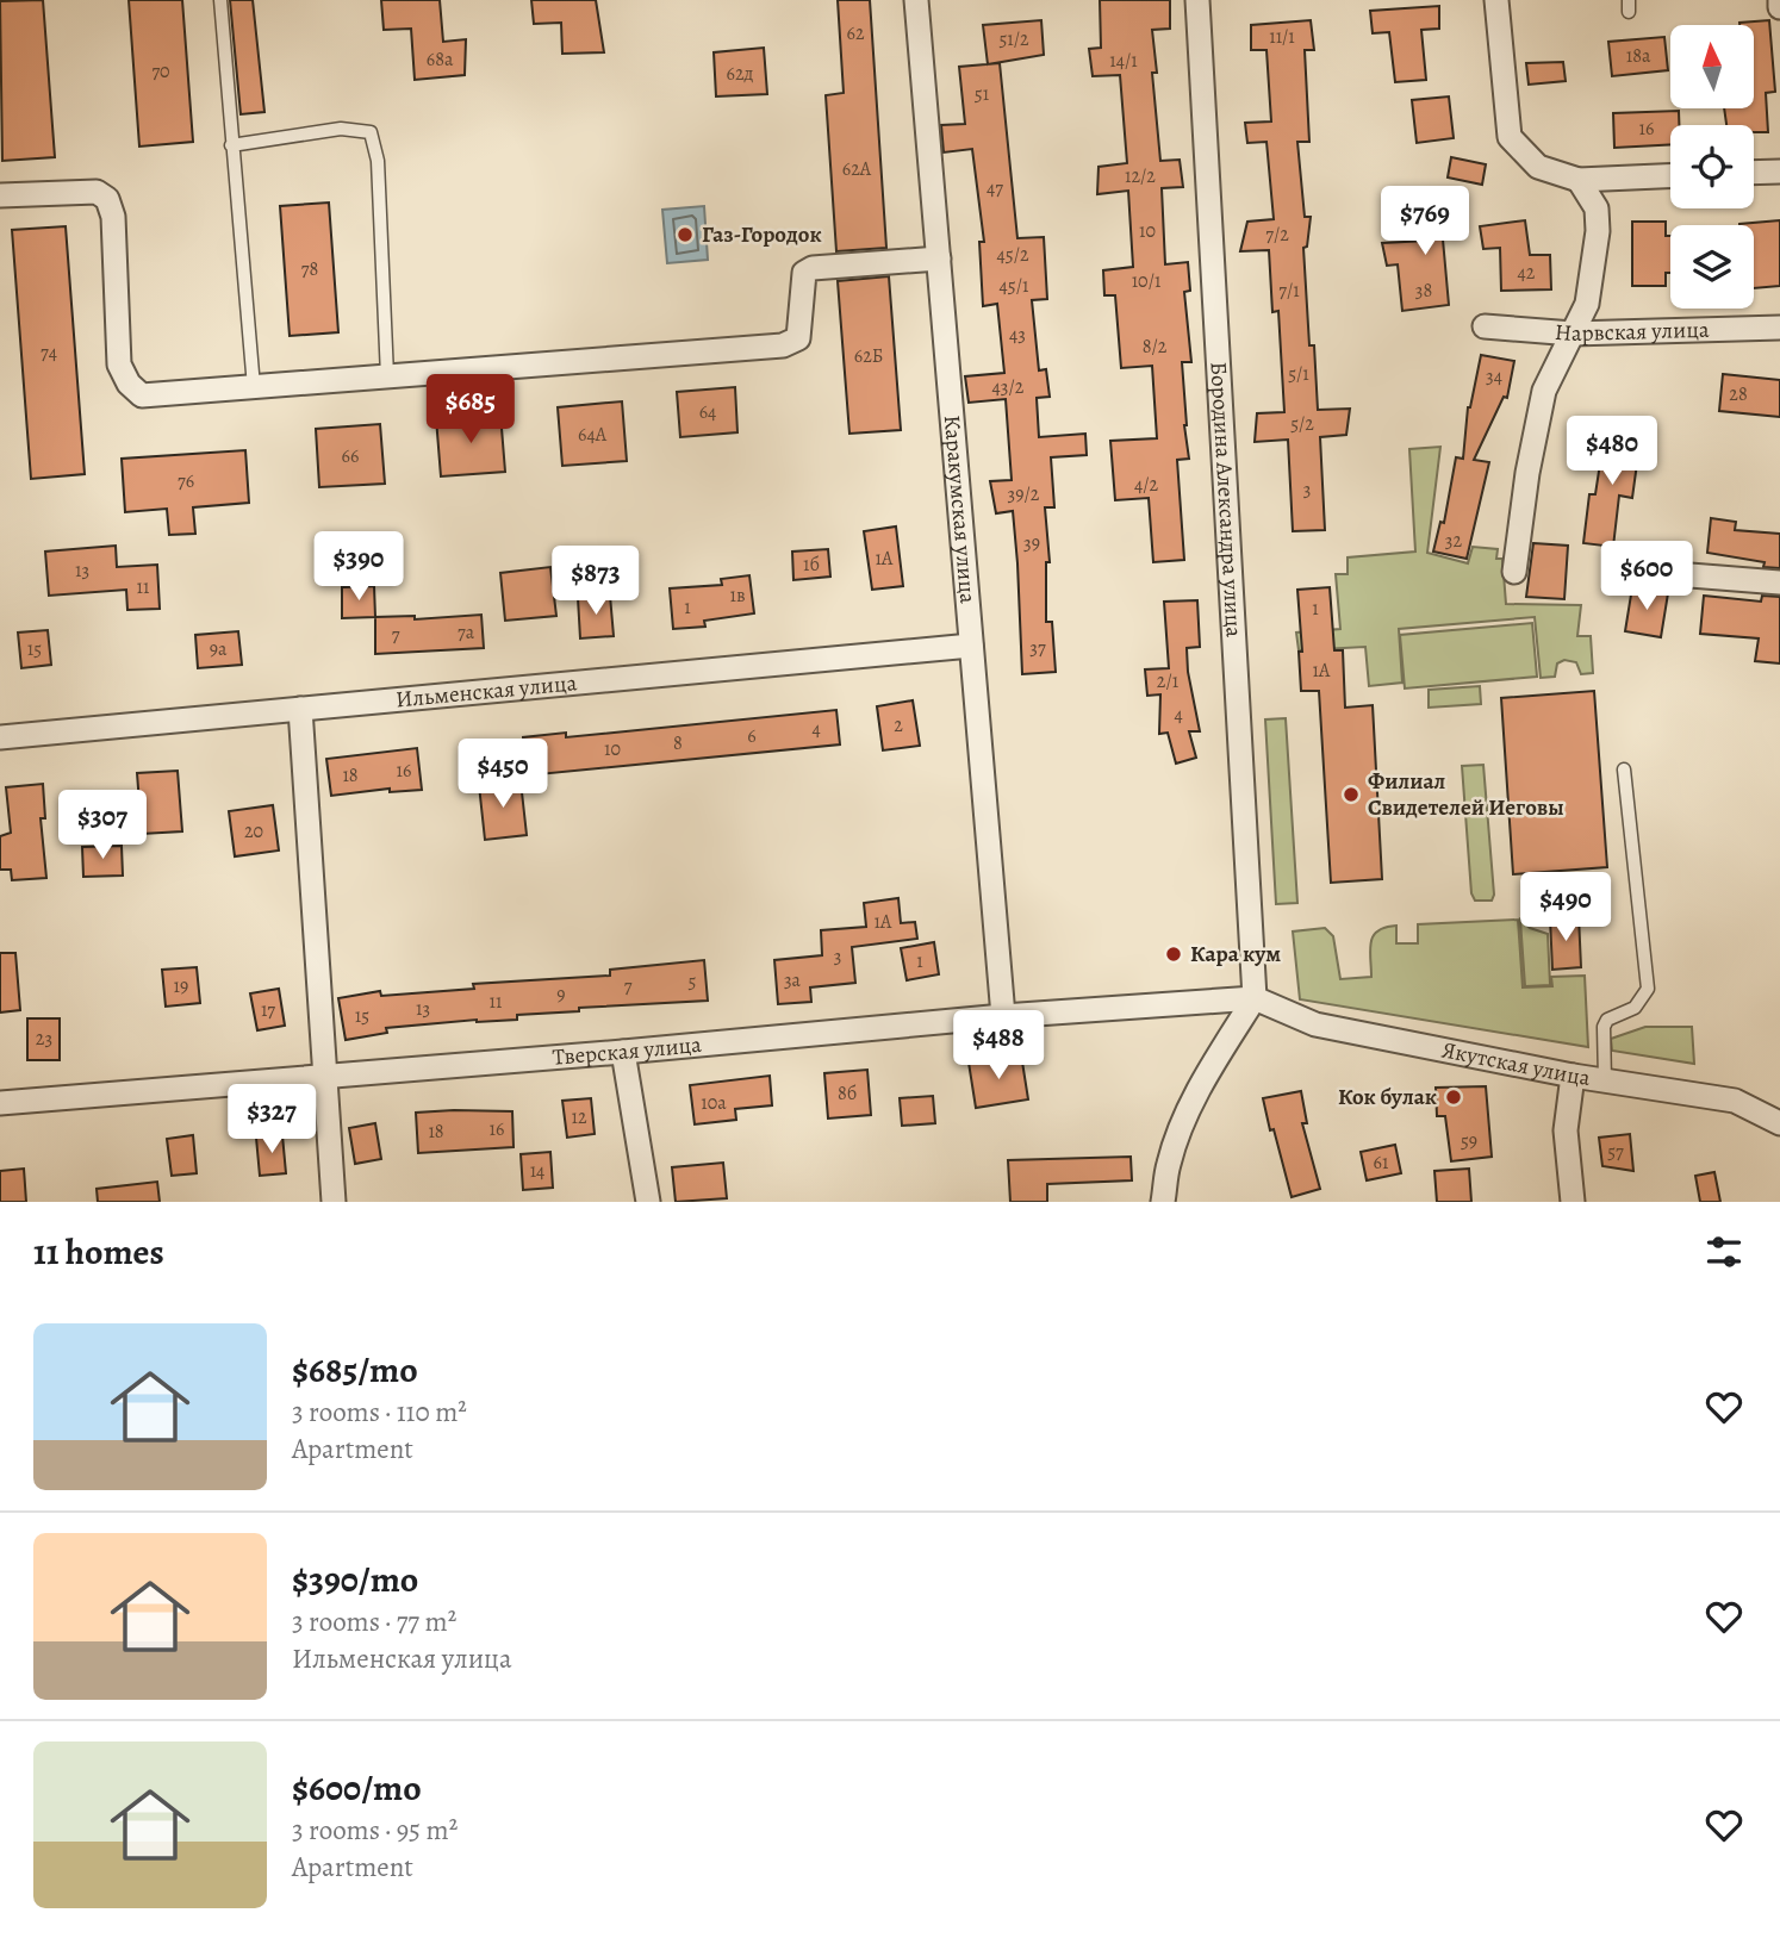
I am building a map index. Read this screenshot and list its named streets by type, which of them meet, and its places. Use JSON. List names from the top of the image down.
{
  "streets": {
    "street": [
      "Нарвская улица",
      "Бородина Александра улица",
      "Каракумская улица",
      "Ильменская улица",
      "Тверская улица",
      "Якутская улица"
    ]
  },
  "crossings": [
    ["Бородина Александра улица", "Тверская улица"],
    ["Бородина Александра улица", "Якутская улица"],
    ["Каракумская улица", "Ильменская улица"],
    ["Каракумская улица", "Тверская улица"],
    ["Тверская улица", "Якутская улица"]
  ],
  "places": [
    "Газ-Городок",
    "Филиал Свидетелей Иеговы",
    "Кара кум",
    "Кок булак"
  ],
  "house_numbers": [
    "62",
    "11/1",
    "51/2",
    "18а",
    "68а",
    "14/1",
    "70",
    "62д",
    "51",
    "16",
    "62А",
    "12/2",
    "47",
    "10",
    "7/2",
    "45/2",
    "78",
    "42",
    "10/1",
    "45/1",
    "7/1",
    "38",
    "43",
    "8/2",
    "74",
    "62Б",
    "5/1",
    "34",
    "43/2",
    "28",
    "64",
    "5/2",
    "64А",
    "66",
    "76",
    "4/2",
    "3",
    "39/2",
    "32",
    "39",
    "1А",
    "1б",
    "13",
    "11",
    "1в",
    "1",
    "1",
    "7а",
    "7",
    "37",
    "15",
    "9а",
    "1А",
    "2/1",
    "4",
    "2",
    "4",
    "6",
    "8",
    "10",
    "16",
    "18",
    "20",
    "1А",
    "3",
    "1",
    "3а",
    "5",
    "19",
    "7",
    "9",
    "11",
    "13",
    "17",
    "15",
    "23",
    "8б",
    "10а",
    "12",
    "16",
    "18",
    "59",
    "57",
    "61",
    "14"
  ],
  "north": "top",
  "page": {
    "price": [
      "$769",
      "$685",
      "$480",
      "$390",
      "$600",
      "$873",
      "$450",
      "$307",
      "$490",
      "$488",
      "$327"
    ],
    "heading": "11 homes",
    "list": [
      {
        "name": "$685/mo",
        "note": "3 rooms · 110 m² · Apartment"
      },
      {
        "name": "$390/mo",
        "note": "3 rooms · 77 m² · Ильменская улица"
      },
      {
        "name": "$600/mo",
        "note": "3 rooms · 95 m² · Apartment"
      }
    ]
  }
}
